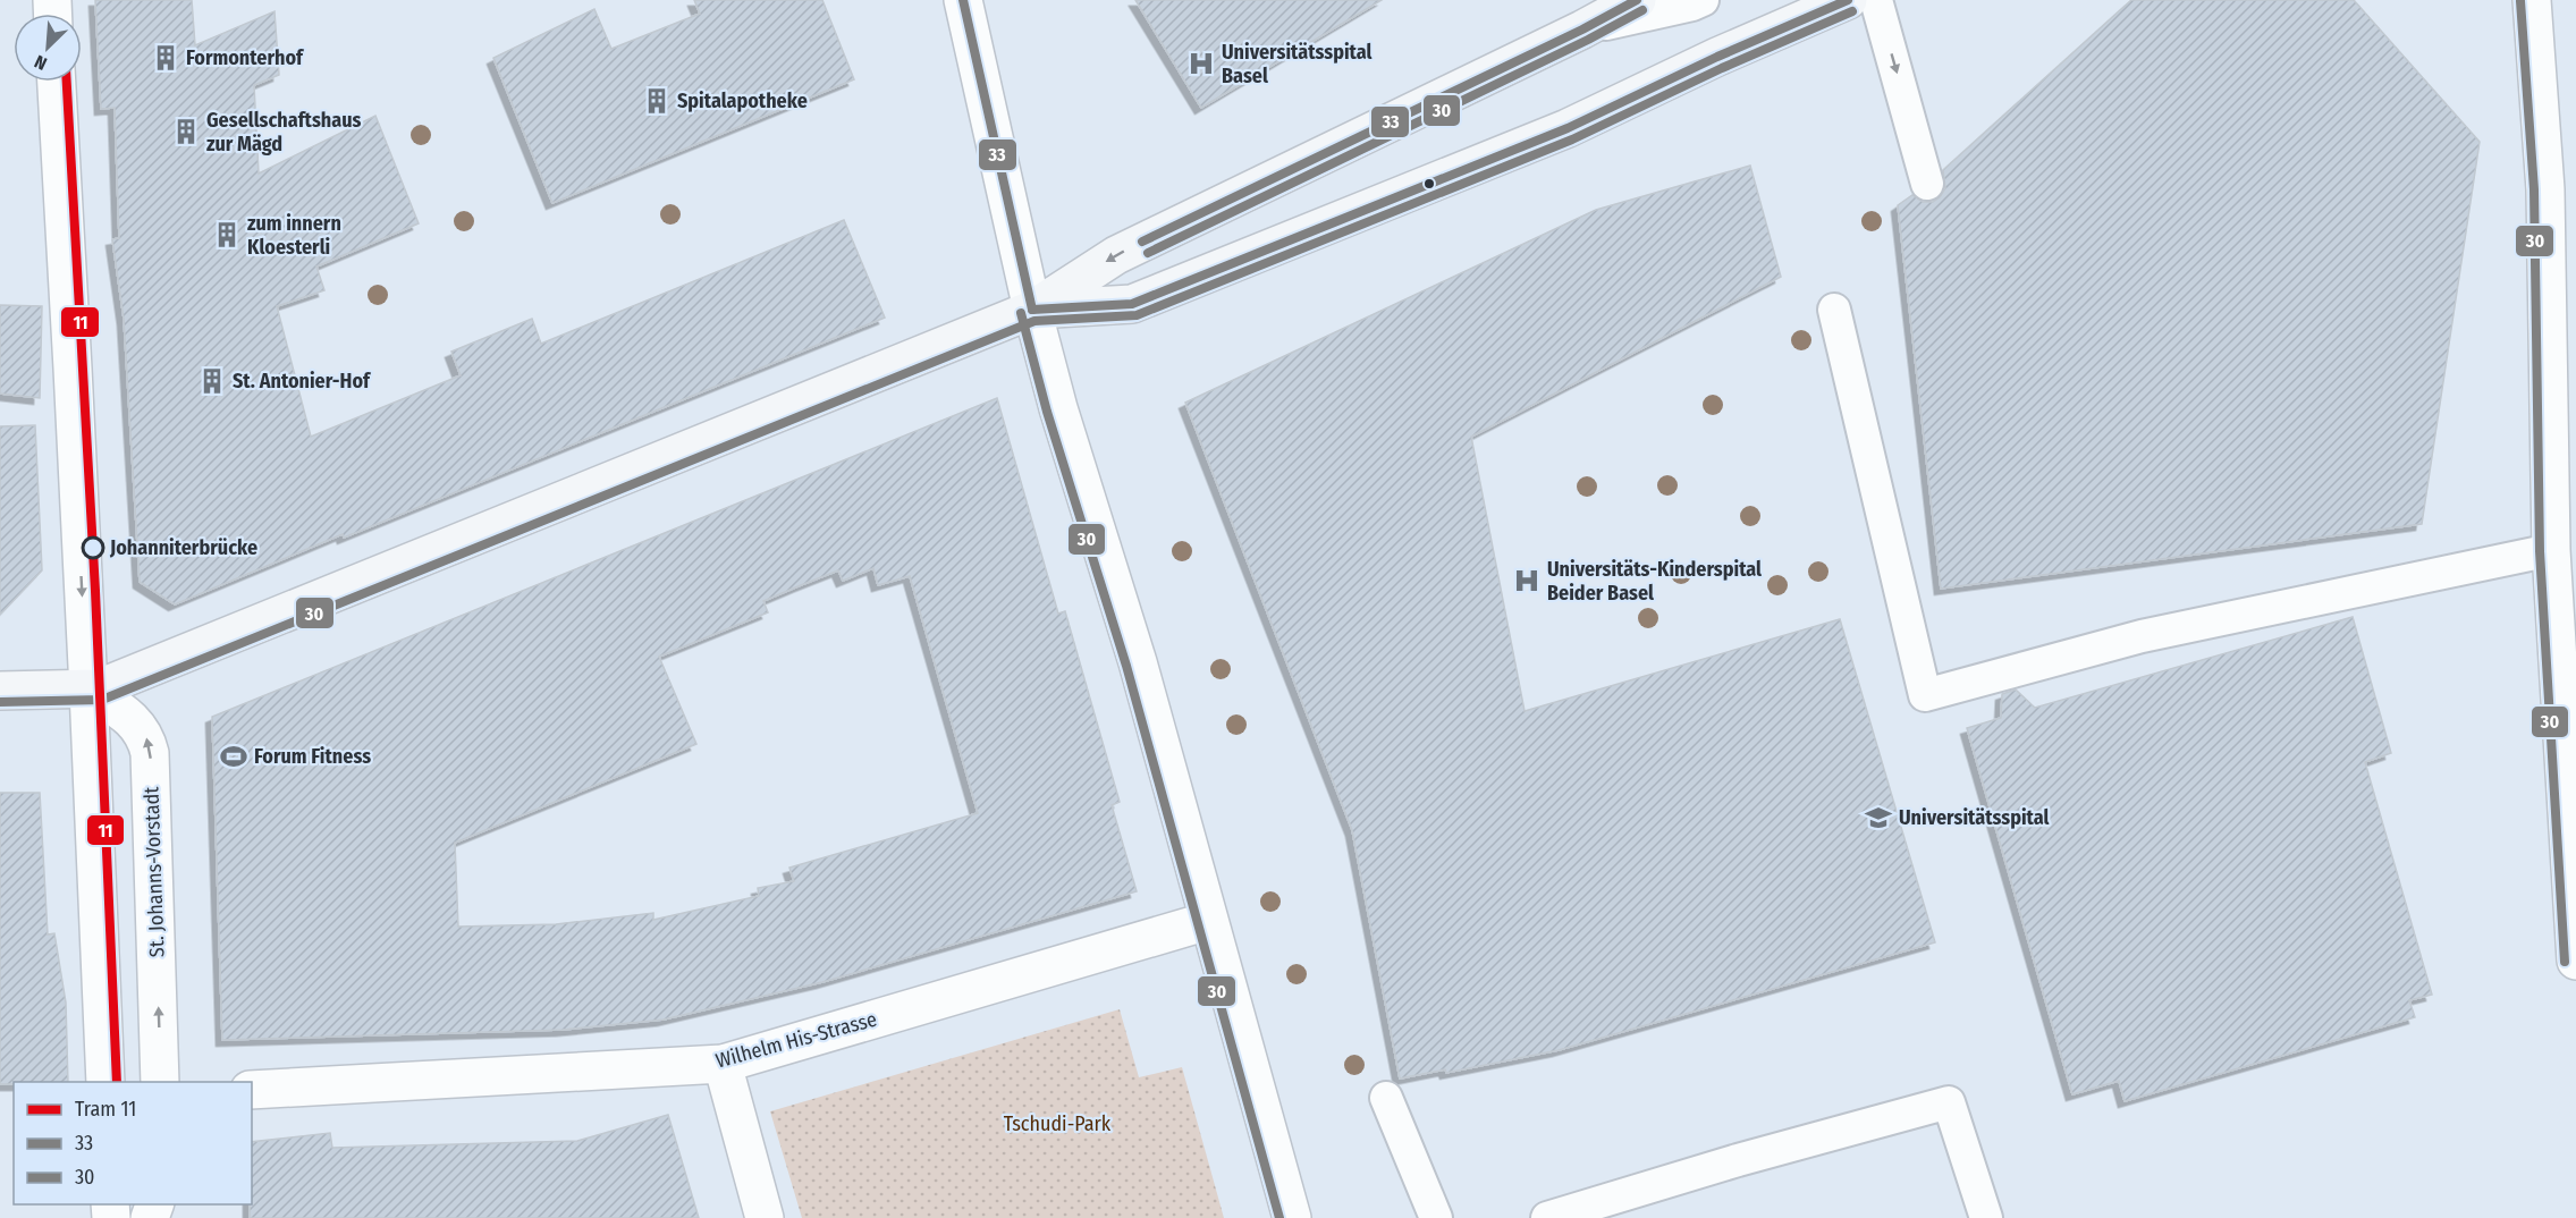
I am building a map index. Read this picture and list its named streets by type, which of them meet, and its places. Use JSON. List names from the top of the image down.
{
  "streets": {
    "street": ["St. Johanns-Vorstadt", "Wilhelm His-Strasse"]
  },
  "parks": ["Tschudi-Park"],
  "places": {
    "building": [
      "Formonterhof",
      "Spitalapotheke",
      "Gesellschaftshaus zur Mägd",
      "zum innern Kloesterli",
      "St. Antonier-Hof"
    ],
    "hospital": ["Universitätsspital Basel", "Universitäts-Kinderspital Beider Basel"],
    "other": ["Johanniterbrücke"],
    "sports": ["Forum Fitness"],
    "school or university": ["Universitätsspital"]
  },
  "lines": ["transit line 33", "transit line 30", "tram line 11"],
  "legend": ["Tram 11", "33", "30"],
  "north": "bottom left"
}
